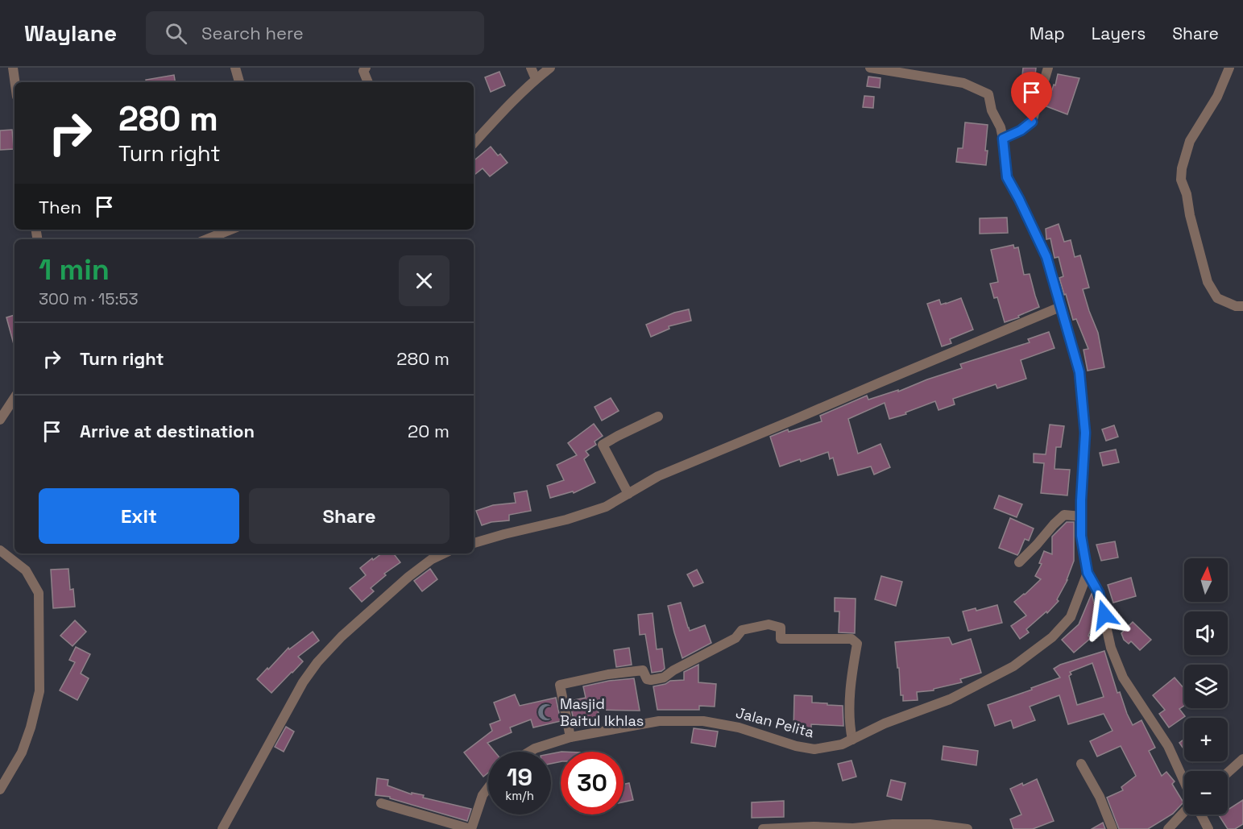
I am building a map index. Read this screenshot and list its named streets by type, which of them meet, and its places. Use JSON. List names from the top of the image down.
{
  "streets": {
    "street": ["Jalan Pelita"]
  },
  "places": {
    "mosque": ["Masjid Baitul Ikhlas"]
  },
  "north": "top",
  "page": {
    "header": "Waylane",
    "search": "Search here",
    "nav": ["Map", "Layers", "Share"],
    "turn": ["280 m", "Turn right"],
    "then": "Then",
    "heading": ["1 min", "300 m · 15:53"],
    "list": [
      {
        "name": "Turn right",
        "value": "280 m"
      },
      {
        "name": "Arrive at destination",
        "value": "20 m"
      }
    ],
    "buttons": ["Exit", "Share"],
    "map_buttons": ["+", "−"],
    "speed": "19 km/h",
    "limit": "30"
  }
}
